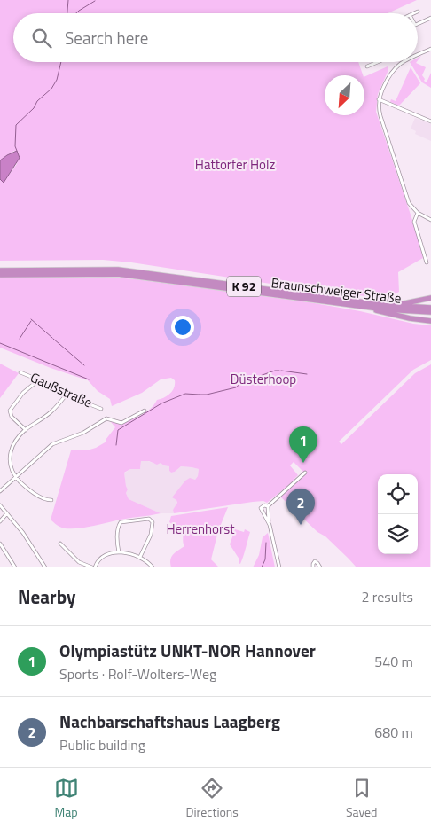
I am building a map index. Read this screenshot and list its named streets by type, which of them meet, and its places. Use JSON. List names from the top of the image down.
{
  "streets": {
    "highway": ["K 92", "Braunschweiger Straße"],
    "street": ["Gaußstraße"]
  },
  "parks": ["Hattorfer Holz", "Düsterhoop", "Herrenhorst"],
  "north": "bottom left",
  "page": {
    "search": "Search here",
    "pins": ["1", "2"],
    "heading": ["Nearby", "2 results"],
    "list": [
      {
        "mark": "1",
        "name": "Olympiastütz UNKT-NOR Hannover",
        "note": "Sports · Rolf-Wolters-Weg",
        "value": "540 m"
      },
      {
        "mark": "2",
        "name": "Nachbarschaftshaus Laagberg",
        "note": "Public building",
        "value": "680 m"
      }
    ],
    "nav": ["Map", "Directions", "Saved"]
  }
}
